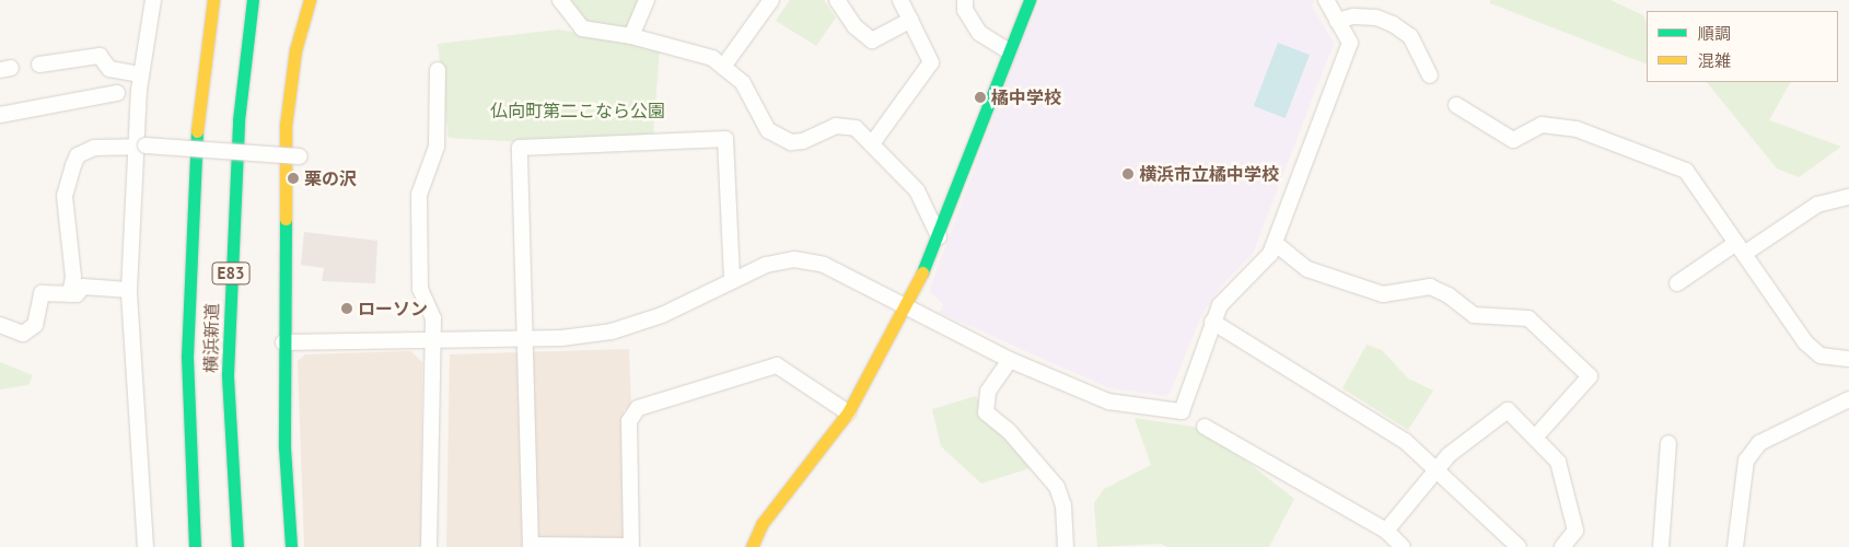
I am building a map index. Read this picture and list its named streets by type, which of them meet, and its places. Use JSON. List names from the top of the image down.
{
  "streets": {
    "main road": ["E83", "横浜新道"]
  },
  "parks": ["仏向町第二こなら公園"],
  "places": [
    "橘中学校",
    "横浜市立橘中学校",
    "栗の沢",
    "ローソン"
  ],
  "legend": ["順調", "混雑"]
}
